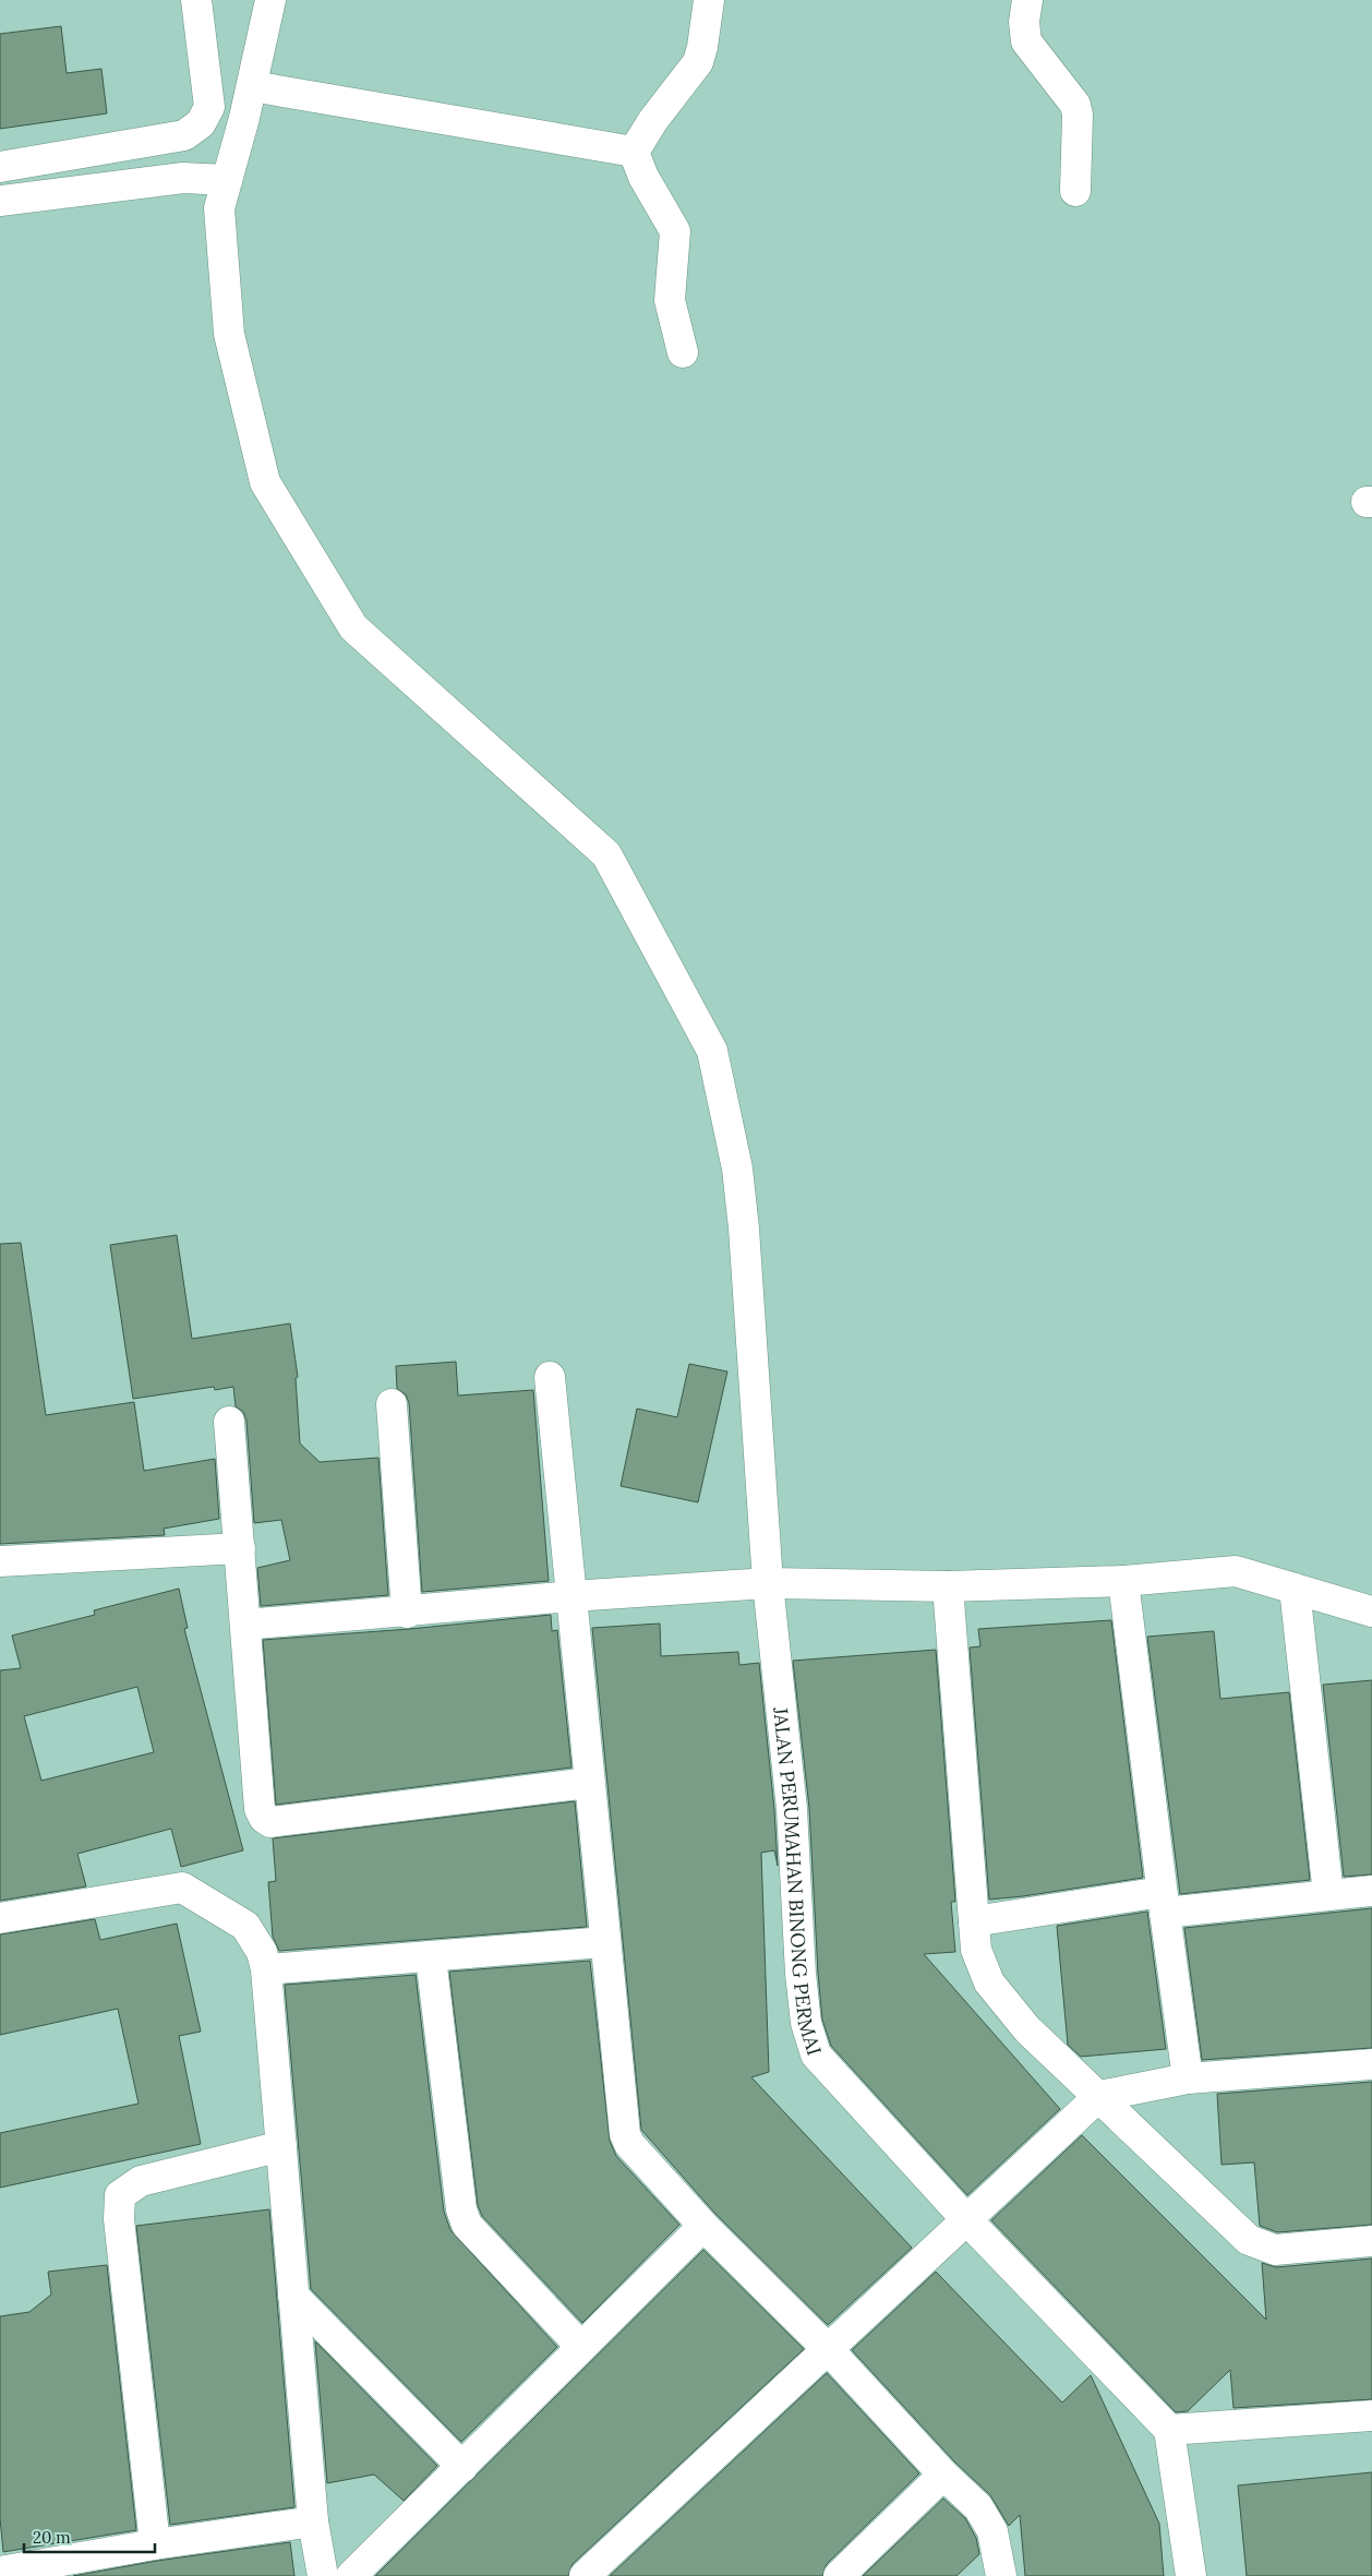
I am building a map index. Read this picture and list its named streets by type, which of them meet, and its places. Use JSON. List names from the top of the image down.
{
  "streets": {
    "street": ["JALAN PERUMAHAN BINONG PERMAI"]
  },
  "scale_bar": "20 m"
}
